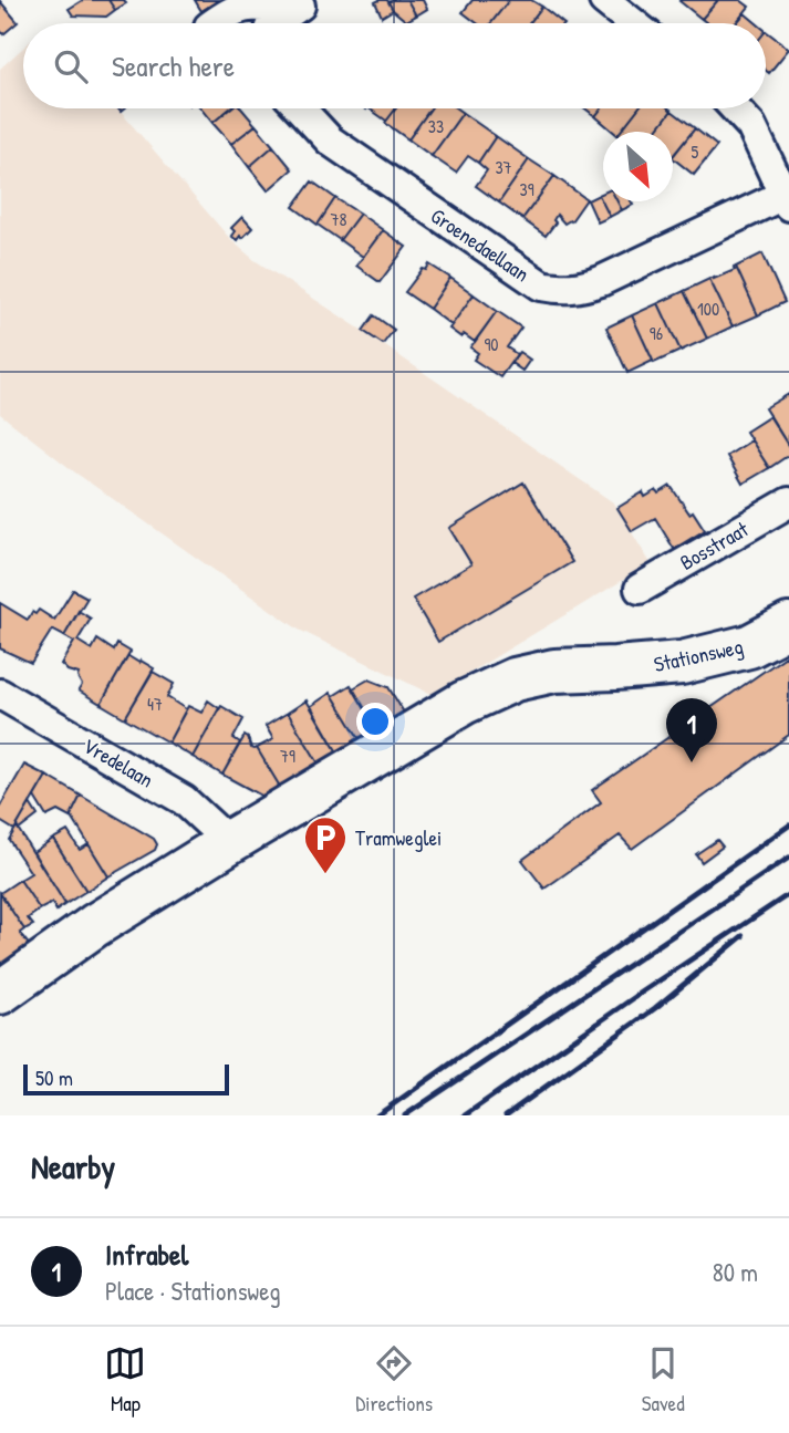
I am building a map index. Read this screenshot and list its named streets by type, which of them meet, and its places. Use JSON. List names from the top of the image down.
{
  "streets": {
    "street": [
      "Groenedaellaan",
      "Bosstraat",
      "Stationsweg",
      "Vredelaan"
    ]
  },
  "crossings": [
    ["Stationsweg", "Vredelaan"]
  ],
  "places": {
    "parking": ["Tramweglei"]
  },
  "house_numbers": [
    "33",
    "5",
    "37",
    "39",
    "78",
    "100",
    "96",
    "90",
    "47",
    "79"
  ],
  "scale_bar": "50 m",
  "north": "bottom right",
  "page": {
    "search": "Search here",
    "pins": "1",
    "scale": "50 m",
    "heading": "Nearby",
    "list": [
      {
        "mark": "1",
        "name": "Infrabel",
        "note": "Place · Stationsweg",
        "value": "80 m"
      }
    ],
    "nav": ["Map", "Directions", "Saved"]
  }
}
